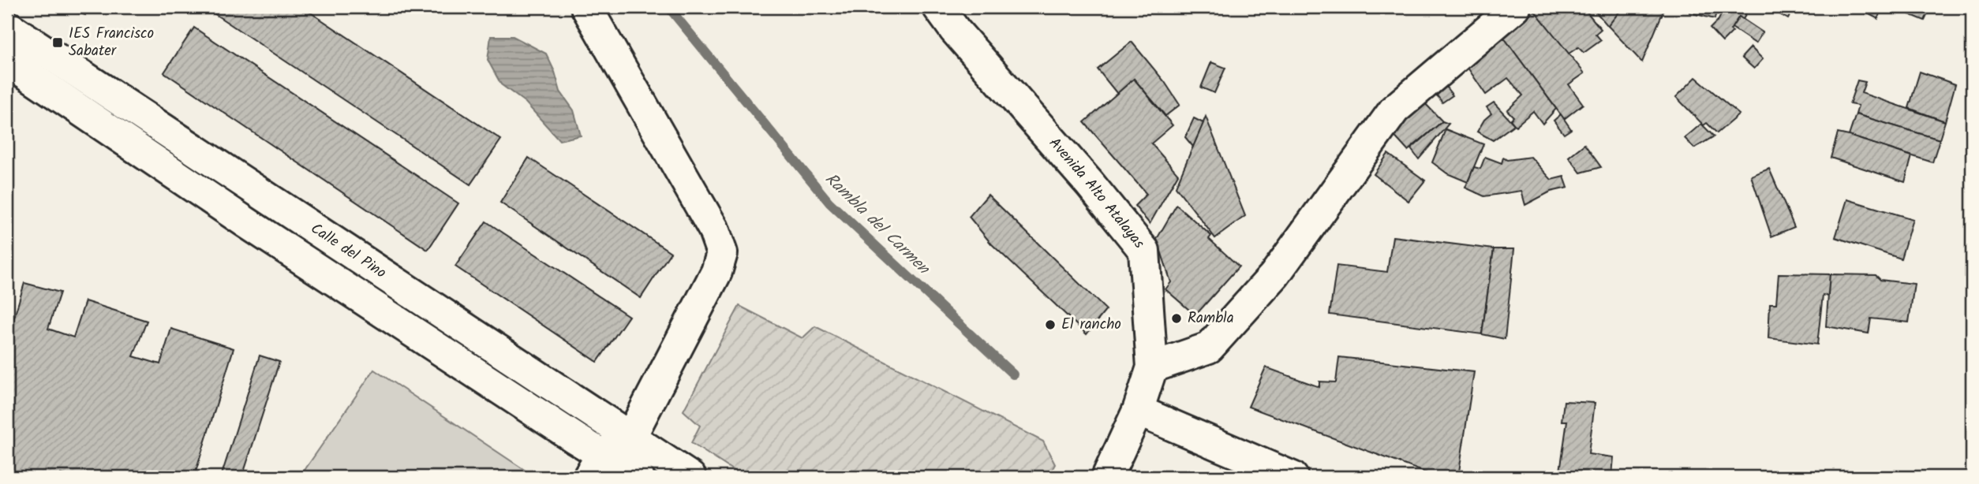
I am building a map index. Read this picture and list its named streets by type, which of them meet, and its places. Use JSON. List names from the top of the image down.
{
  "streets": {
    "street": ["Avenida Alto Atalayas", "Calle del Pino"]
  },
  "water": ["Rambla del Carmen"],
  "places": {
    "transit": ["IES Francisco Sabater"],
    "other": ["Rambla", "El rancho"]
  }
}
